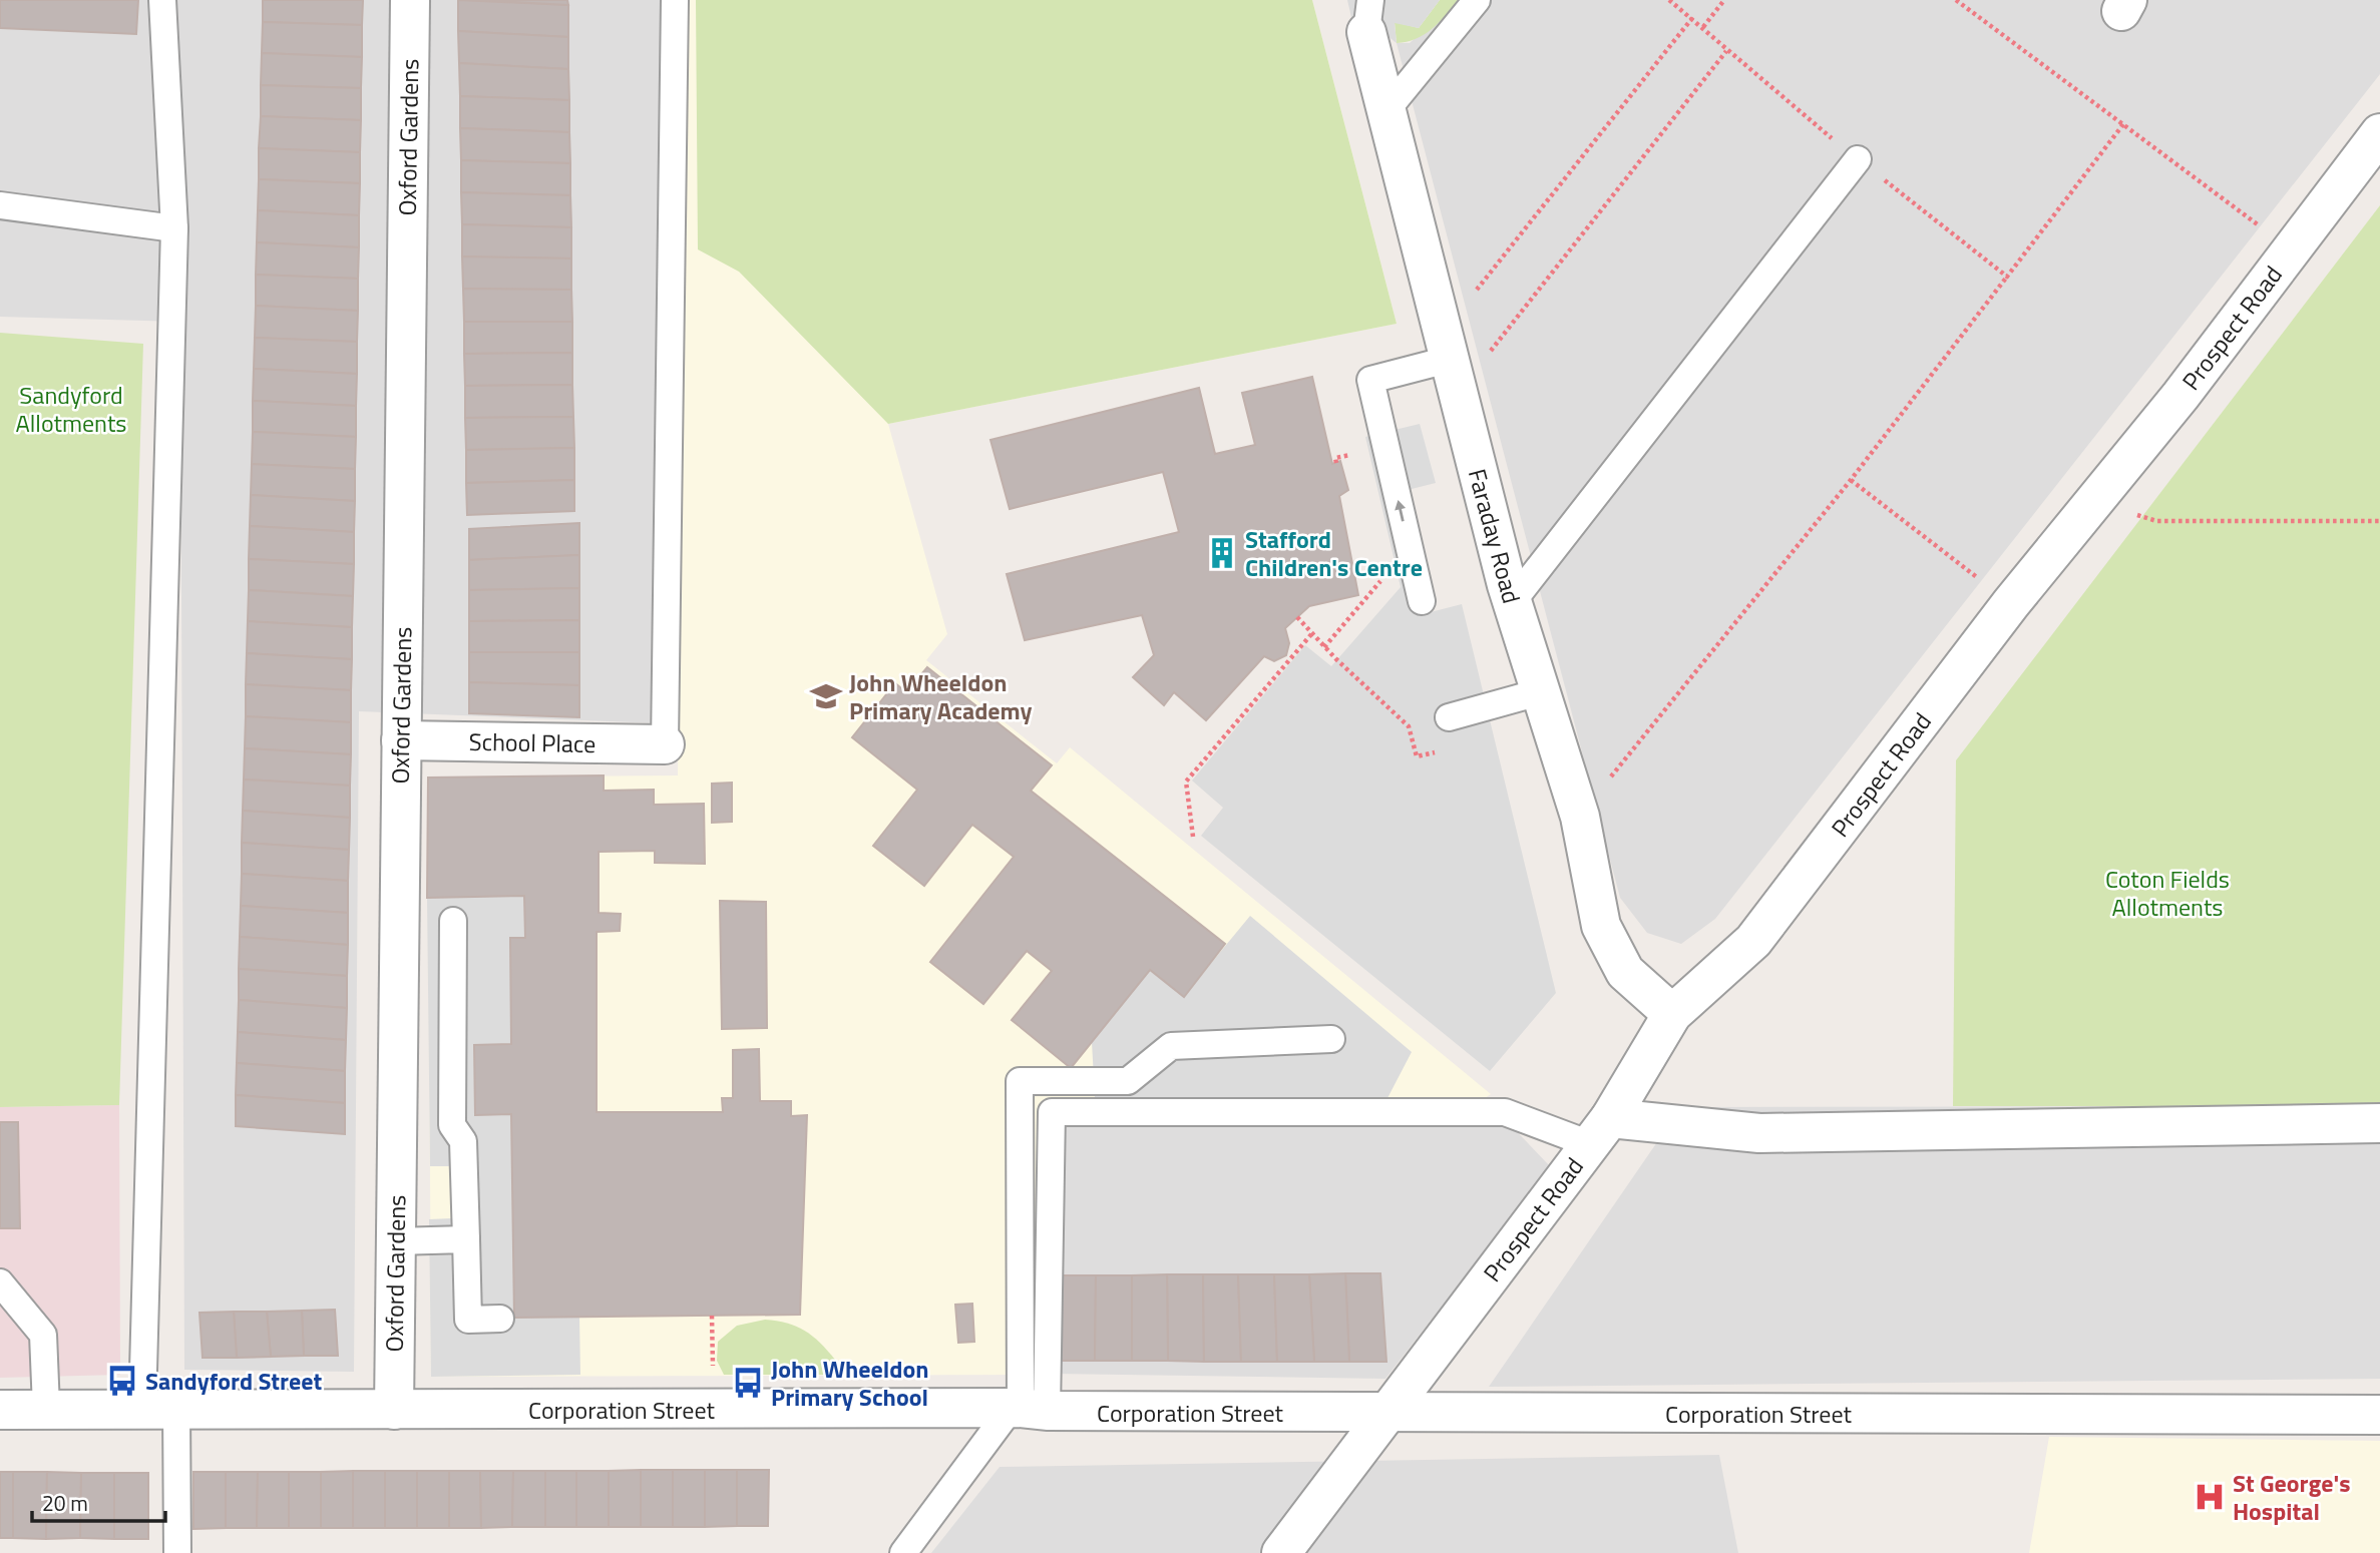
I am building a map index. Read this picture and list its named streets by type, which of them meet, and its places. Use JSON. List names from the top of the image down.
{
  "streets": {
    "street": [
      "Oxford Gardens",
      "Prospect Road",
      "Faraday Road",
      "School Place",
      "Corporation Street"
    ]
  },
  "crossings": [
    ["Oxford Gardens", "School Place"],
    ["Oxford Gardens", "Corporation Street"],
    ["Prospect Road", "Faraday Road"],
    ["Prospect Road", "Corporation Street"]
  ],
  "parks": ["Sandyford Allotments", "Coton Fields Allotments"],
  "places": {
    "building": ["Stafford Children's Centre"],
    "school or university": ["John Wheeldon Primary Academy"],
    "bus stop": ["Sandyford Street", "John Wheeldon Primary School"],
    "hospital": ["St George's Hospital"]
  },
  "scale_bar": "20 m"
}
